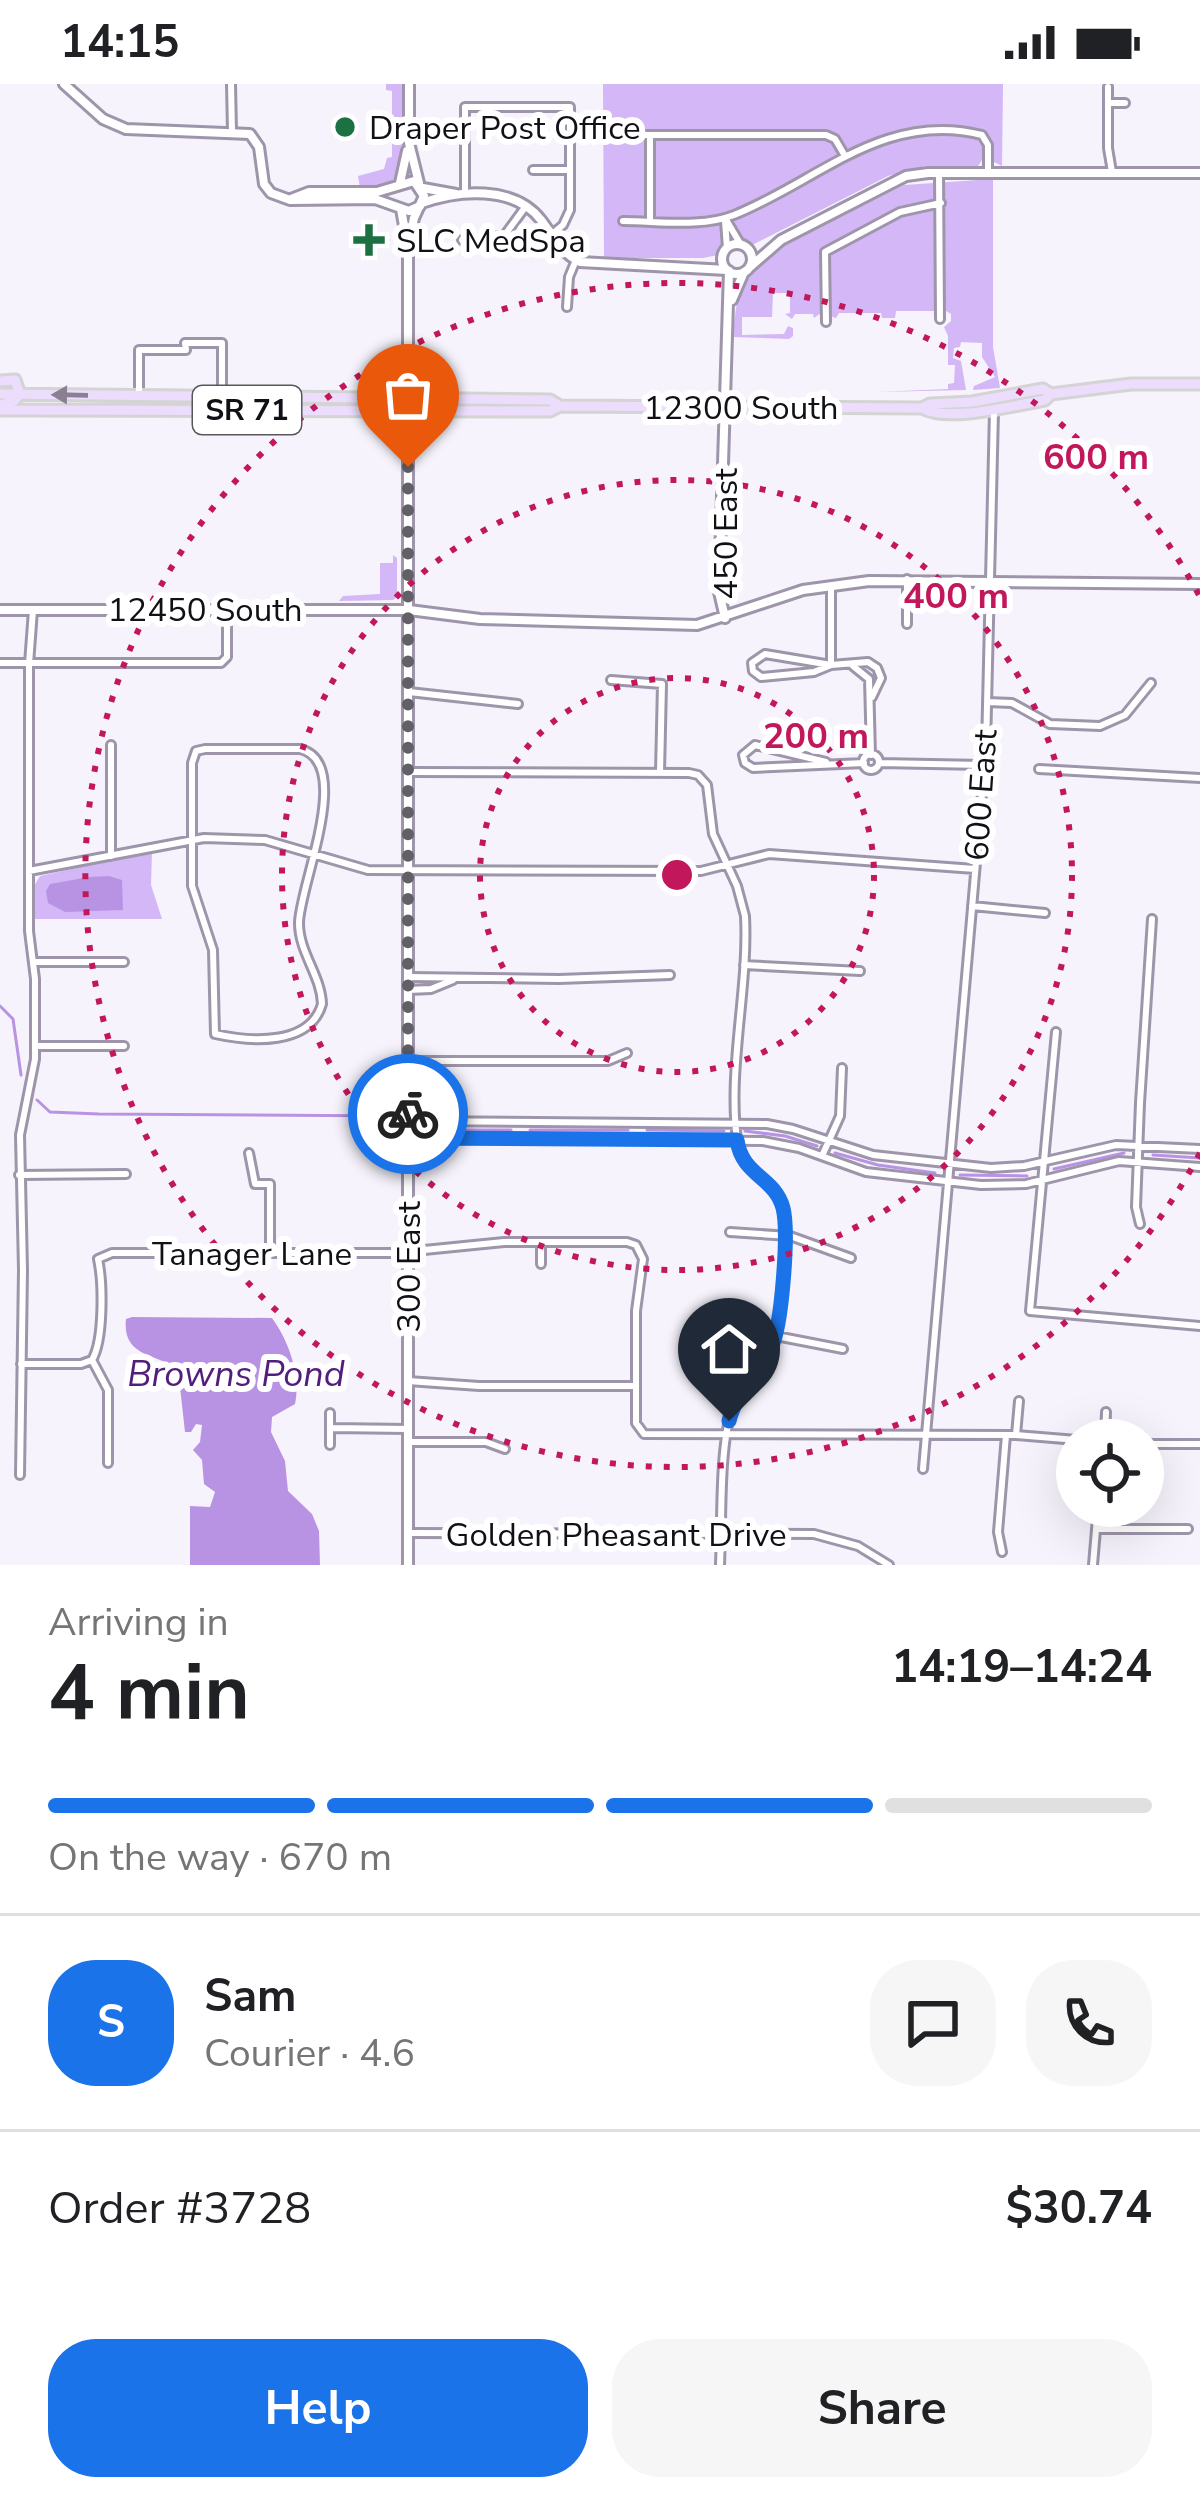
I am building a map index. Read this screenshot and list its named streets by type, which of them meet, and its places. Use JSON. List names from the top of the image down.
{
  "streets": {
    "main road": ["12300 South", "SR 71"],
    "street": [
      "450 East",
      "12450 South",
      "600 East",
      "Tanager Lane",
      "300 East",
      "Golden Pheasant Drive"
    ]
  },
  "crossings": [
    ["12300 South", "450 East"],
    ["12300 South", "600 East"],
    ["12300 South", "300 East"],
    ["450 East", "12450 South"],
    ["12450 South", "600 East"],
    ["12450 South", "300 East"],
    ["Tanager Lane", "300 East"],
    ["300 East", "Golden Pheasant Drive"]
  ],
  "water": ["Browns Pond"],
  "places": {
    "other": ["Draper Post Office"],
    "health": ["SLC MedSpa"]
  },
  "page": {
    "status": "14:15",
    "heading": ["4 min", "Arriving in", "14:19–14:24"],
    "panel": [
      "Sam",
      "Courier · 4.6",
      "Order #3728",
      "$30.74"
    ],
    "bar": "On the way · 670 m",
    "round": "S",
    "buttons": ["Help", "Share"]
  },
  "rings": ["600 m", "400 m", "200 m"]
}
